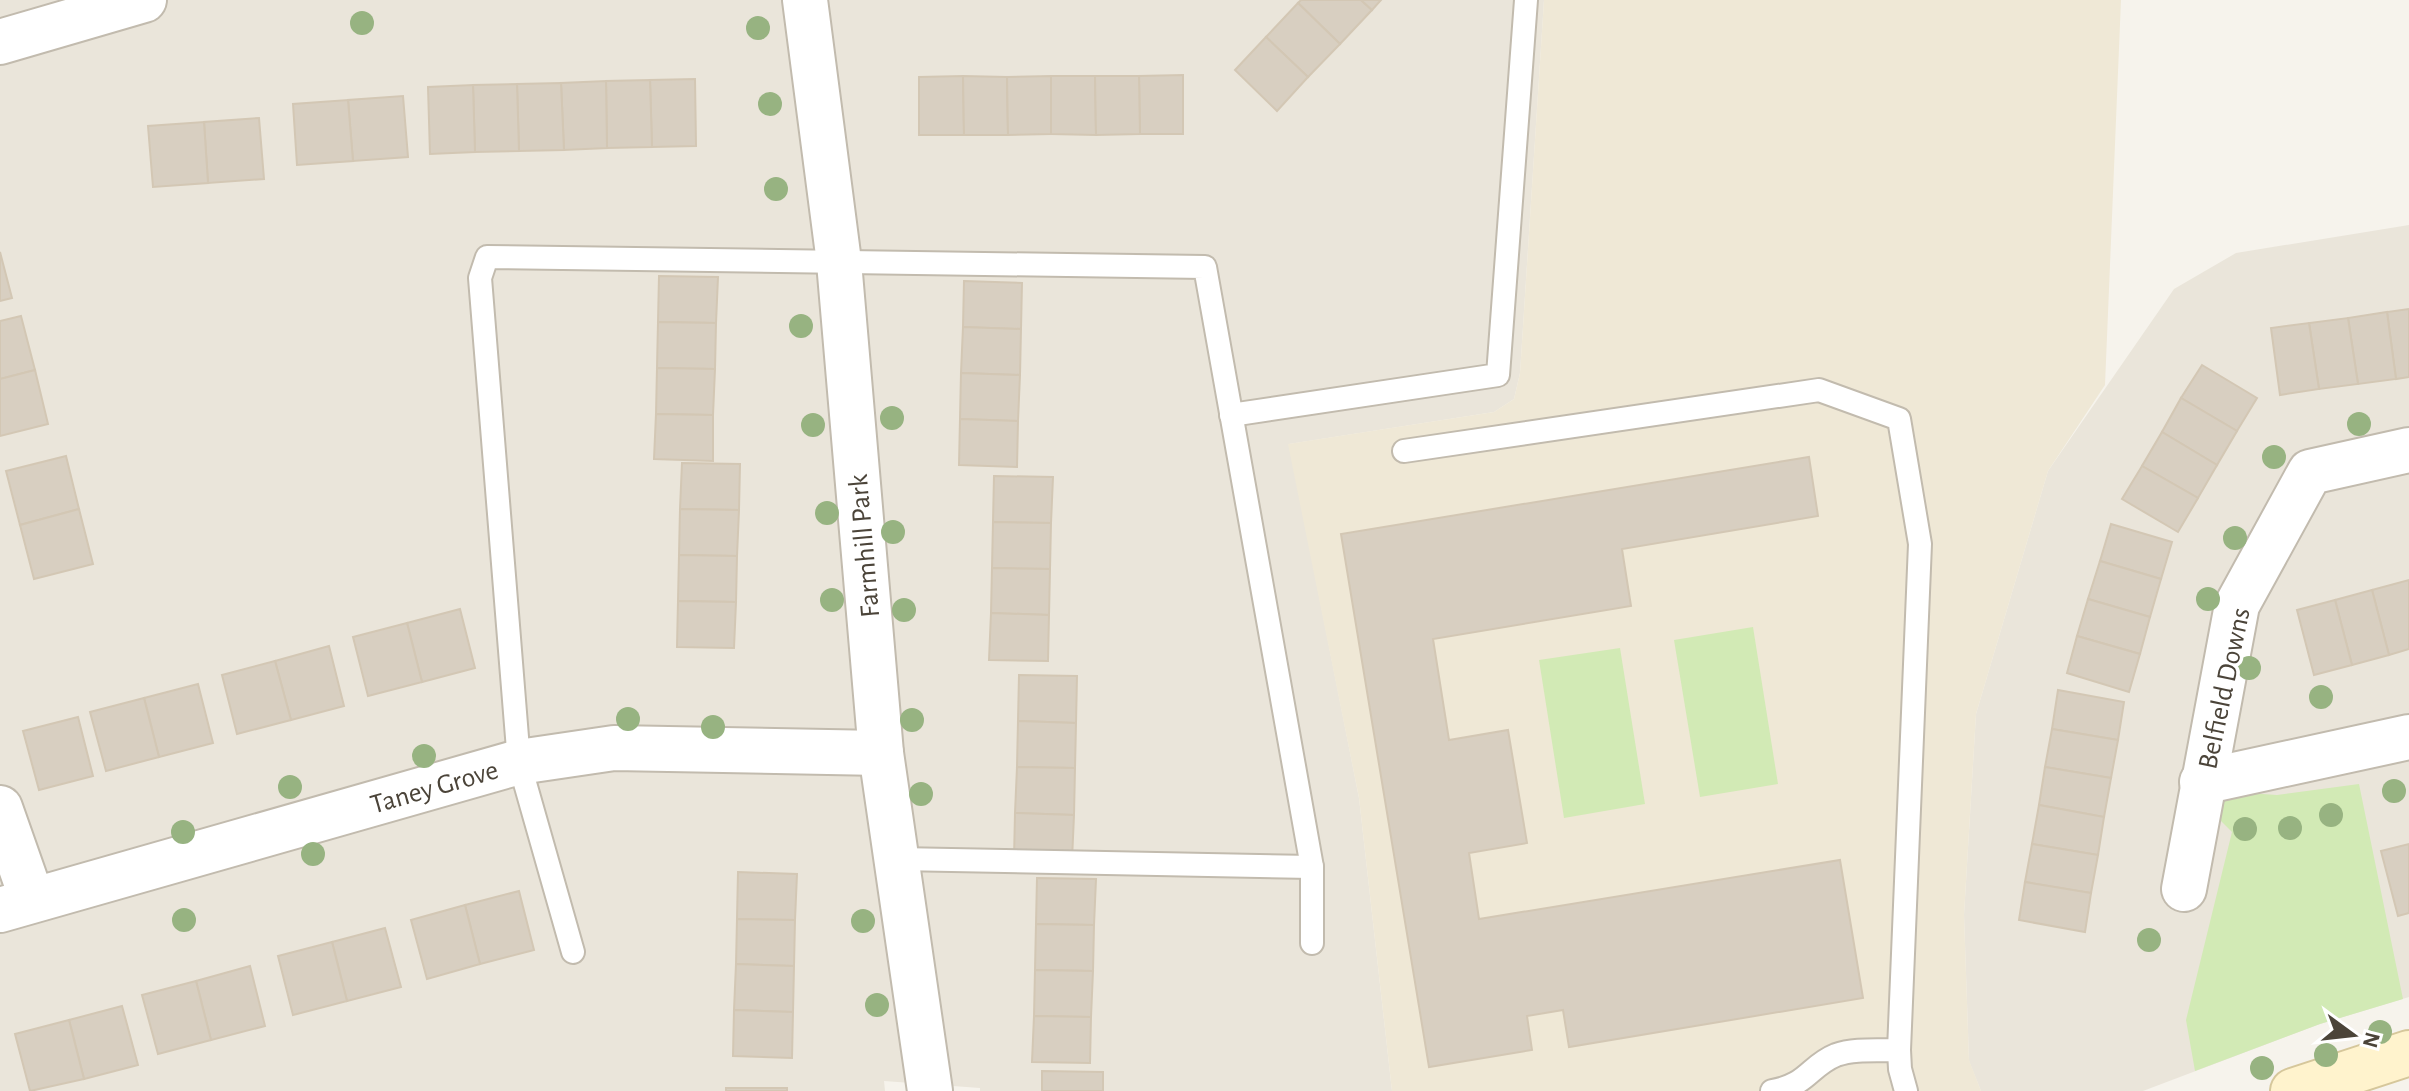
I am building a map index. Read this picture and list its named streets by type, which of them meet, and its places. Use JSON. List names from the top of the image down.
{
  "streets": {
    "street": ["Farmhill Park", "Belfield Downs", "Taney Grove"]
  },
  "crossings": [
    ["Farmhill Park", "Taney Grove"]
  ],
  "north": "right"
}
